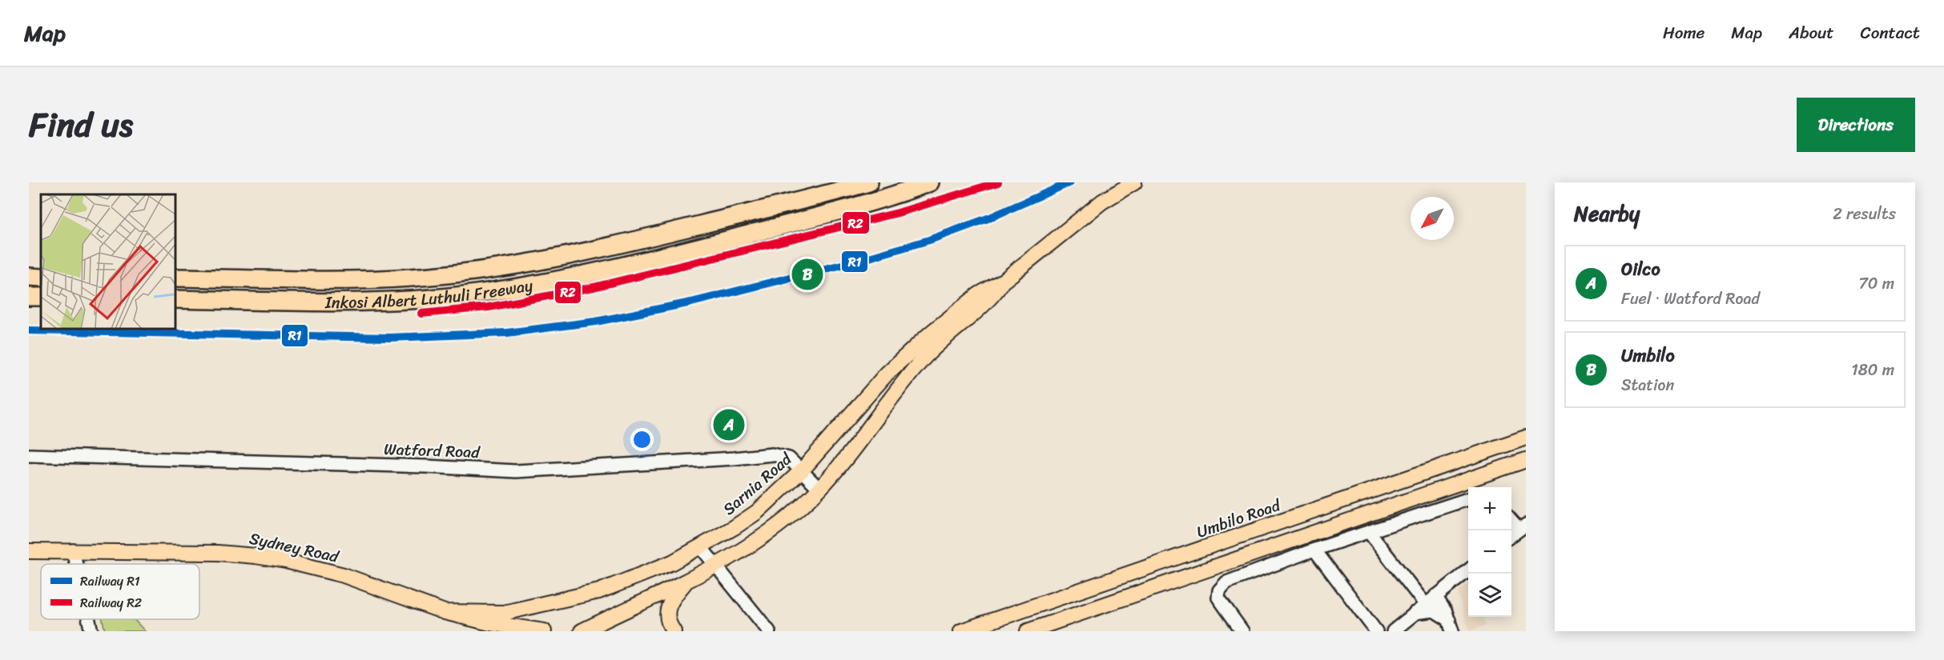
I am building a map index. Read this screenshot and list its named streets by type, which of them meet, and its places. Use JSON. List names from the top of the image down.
{
  "streets": {
    "highway": ["Inkosi Albert Luthuli Freeway"],
    "main road": ["Sarnia Road", "Umbilo Road", "Sydney Road"],
    "street": ["Watford Road"]
  },
  "crossings": [
    ["Watford Road", "Sarnia Road"],
    ["Sarnia Road", "Sydney Road"]
  ],
  "lines": ["rail line R1", "rail line R2"],
  "legend": ["Railway R1", "Railway R2"],
  "north": "bottom left",
  "page": {
    "header": "Map",
    "nav": [
      "Home",
      "Map",
      "About",
      "Contact"
    ],
    "title": "Find us",
    "buttons": "Directions",
    "heading": ["Nearby", "2 results"],
    "list": [
      {
        "mark": "A",
        "name": "Oilco",
        "note": "Fuel · Watford Road",
        "value": "70 m"
      },
      {
        "mark": "B",
        "name": "Umbilo",
        "note": "Station",
        "value": "180 m"
      }
    ],
    "pins": ["B", "A"],
    "map_buttons": ["+", "−"]
  }
}
